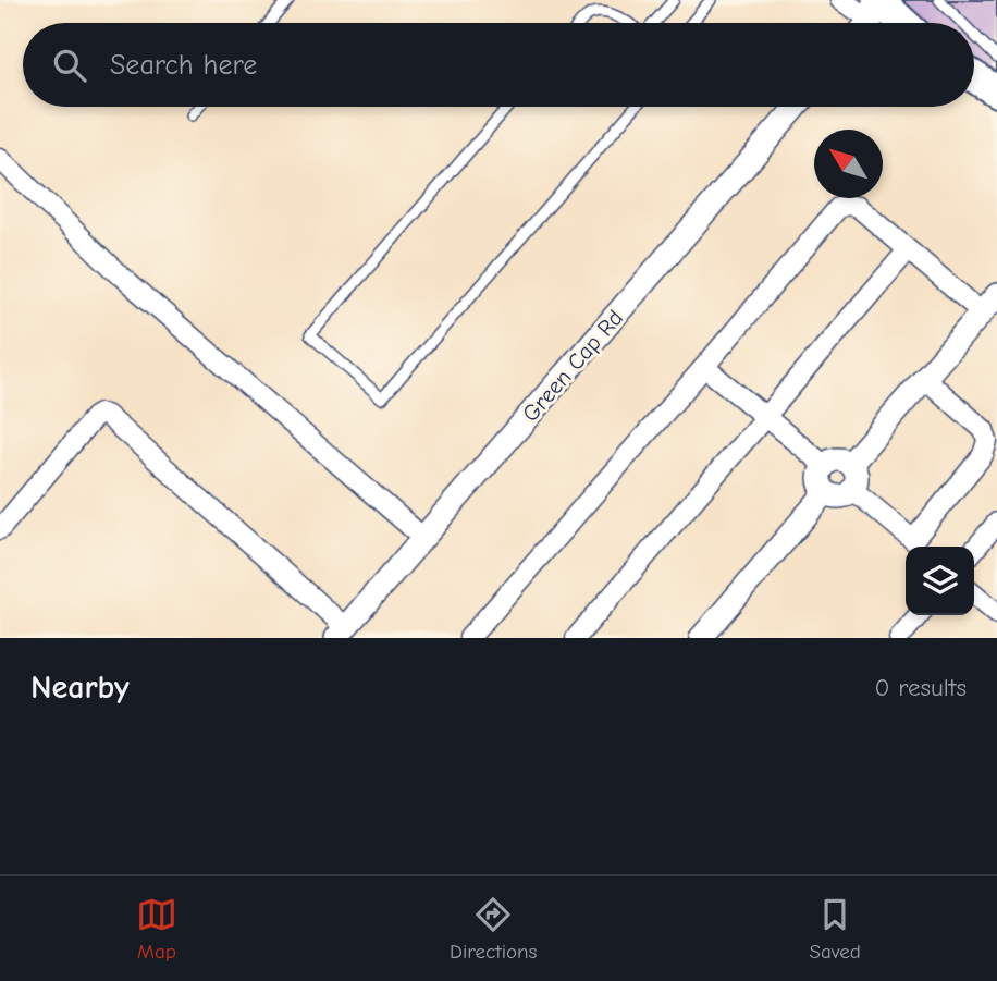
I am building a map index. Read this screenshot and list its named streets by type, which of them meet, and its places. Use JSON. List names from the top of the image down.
{
  "streets": {
    "street": ["Green Cap Rd"]
  },
  "north": "top left",
  "page": {
    "search": "Search here",
    "heading": ["Nearby", "0 results"],
    "nav": ["Map", "Directions", "Saved"]
  }
}
